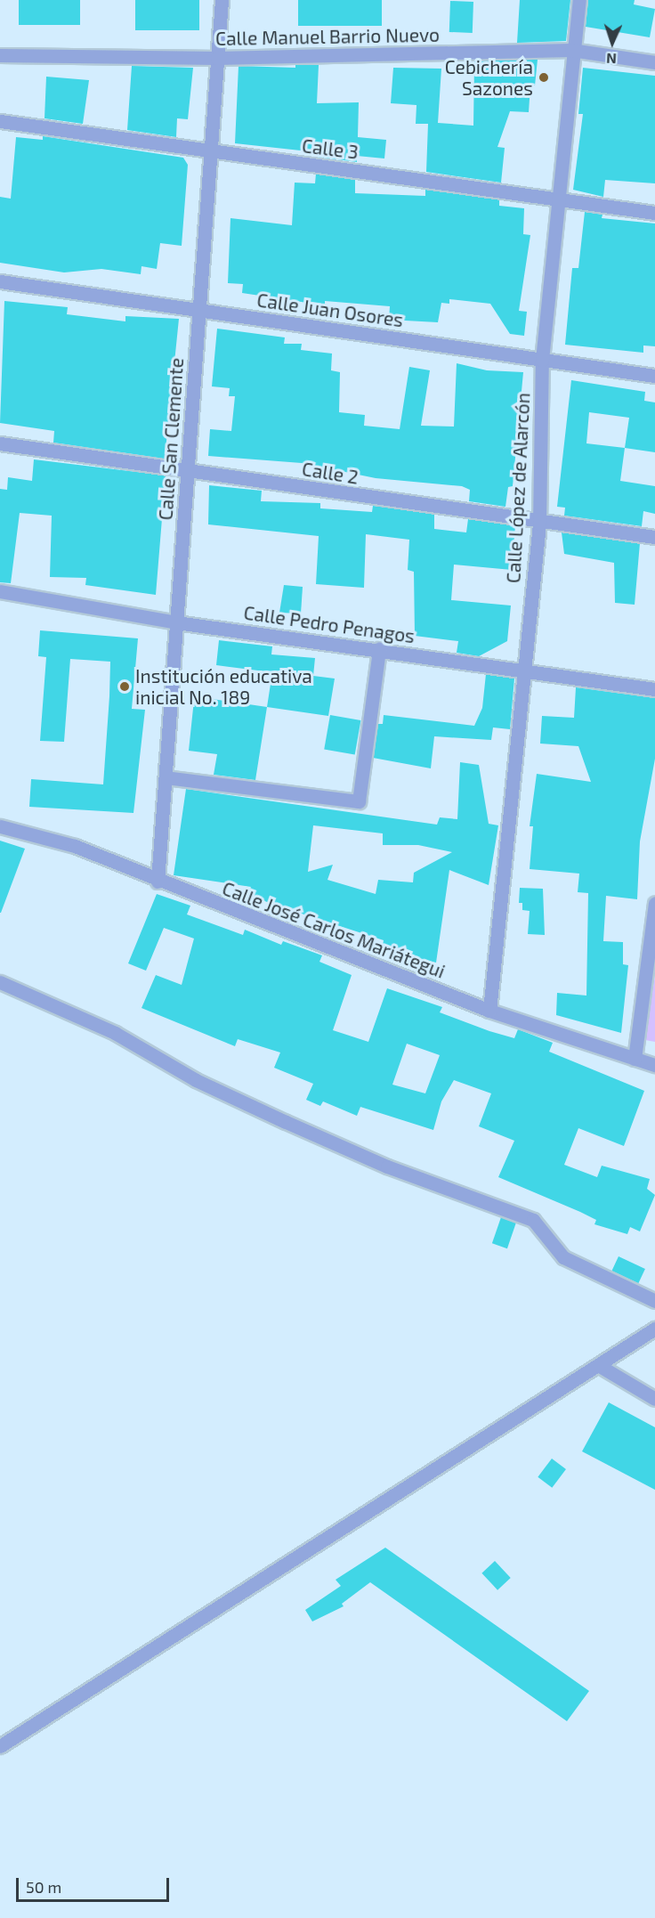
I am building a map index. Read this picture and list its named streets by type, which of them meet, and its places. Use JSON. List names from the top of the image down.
{
  "streets": {
    "street": [
      "Calle Manuel Barrio Nuevo",
      "Calle 3",
      "Calle Juan Osores",
      "Calle San Clemente",
      "Calle 2",
      "Calle López de Alarcón",
      "Calle Pedro Penagos",
      "Calle José Carlos Mariátegui"
    ]
  },
  "crossings": [
    ["Calle Manuel Barrio Nuevo", "Calle San Clemente"],
    ["Calle Manuel Barrio Nuevo", "Calle López de Alarcón"],
    ["Calle 3", "Calle San Clemente"],
    ["Calle 3", "Calle López de Alarcón"],
    ["Calle Juan Osores", "Calle San Clemente"],
    ["Calle Juan Osores", "Calle López de Alarcón"],
    ["Calle San Clemente", "Calle 2"],
    ["Calle San Clemente", "Calle Pedro Penagos"],
    ["Calle San Clemente", "Calle José Carlos Mariátegui"],
    ["Calle 2", "Calle López de Alarcón"],
    ["Calle López de Alarcón", "Calle Pedro Penagos"],
    ["Calle López de Alarcón", "Calle José Carlos Mariátegui"]
  ],
  "places": ["Cebichería Sazones", "Institución educativa inicial No. 189"],
  "scale_bar": "50 m",
  "north": "bottom"
}
